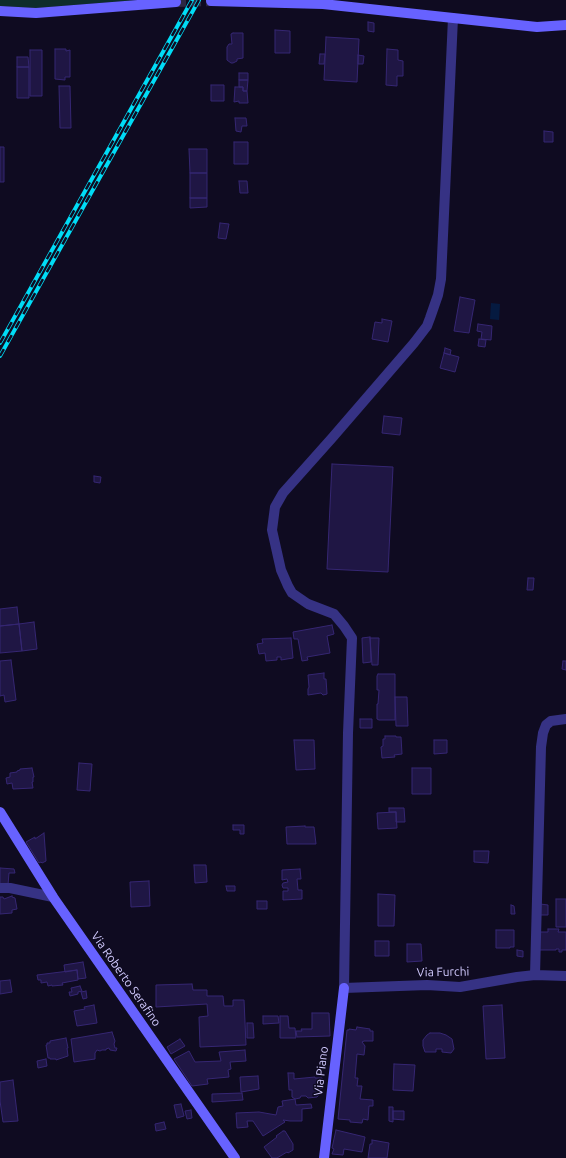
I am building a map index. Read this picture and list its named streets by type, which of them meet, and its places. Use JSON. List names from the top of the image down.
{
  "streets": {
    "street": ["Via Furchi", "Via Roberto Serafino", "Via Piano"]
  },
  "crossings": [
    ["Via Furchi", "Via Piano"]
  ]
}
